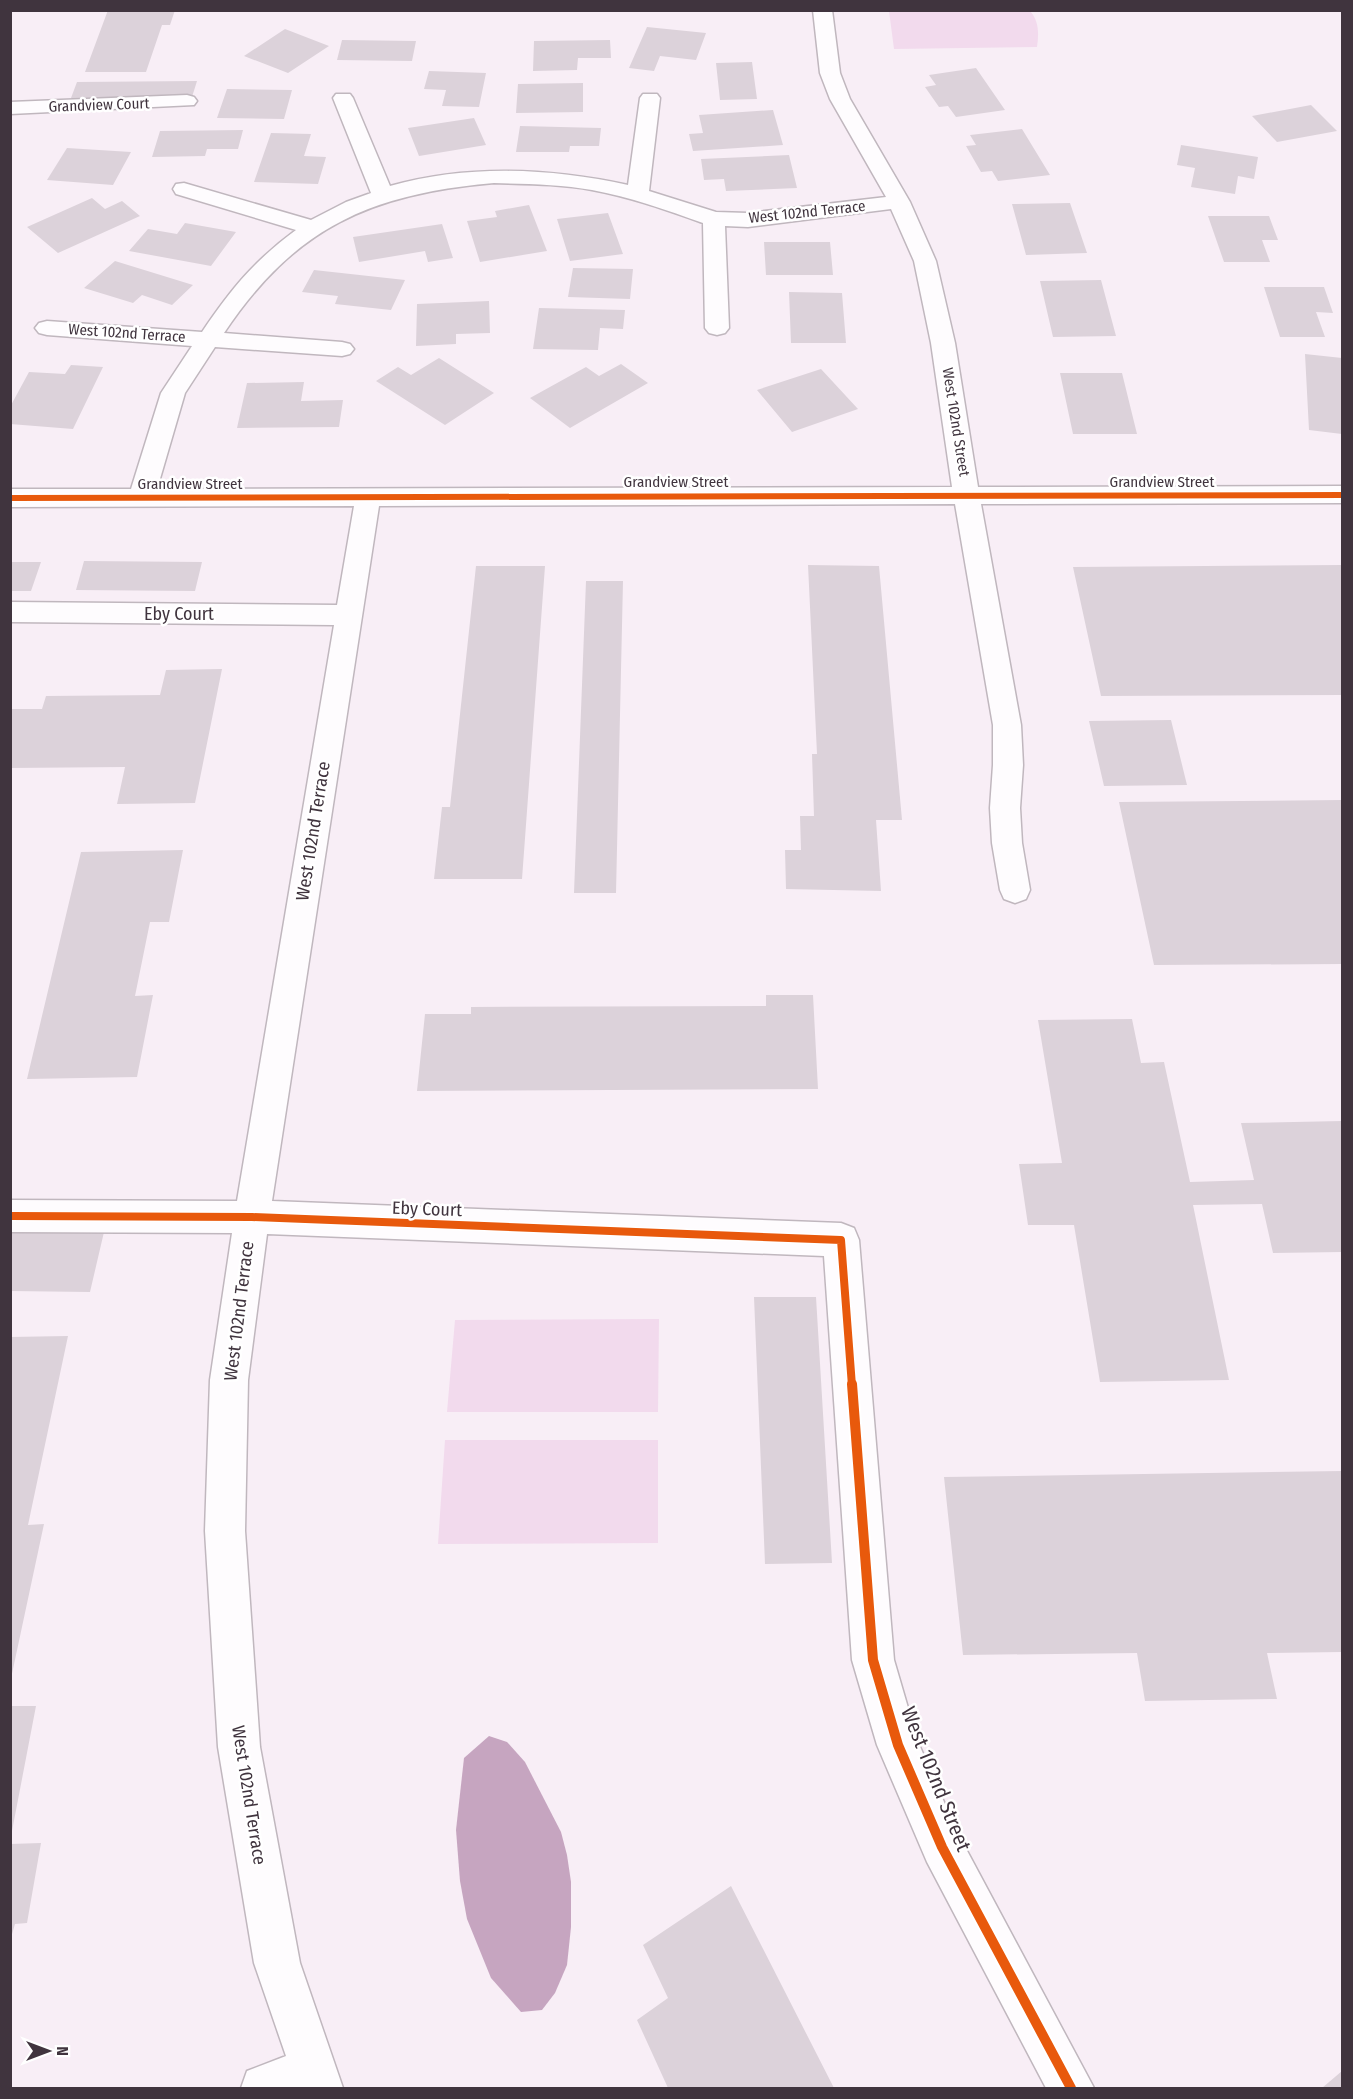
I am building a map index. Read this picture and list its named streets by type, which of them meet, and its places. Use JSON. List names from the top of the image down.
{
  "streets": {
    "street": [
      "Grandview Court",
      "West 102nd Terrace",
      "West 102nd Street",
      "Grandview Street",
      "Eby Court"
    ]
  },
  "crossings": [
    ["West 102nd Terrace", "West 102nd Street"],
    ["West 102nd Terrace", "Grandview Street"],
    ["West 102nd Terrace", "Eby Court"],
    ["West 102nd Street", "Grandview Street"],
    ["West 102nd Street", "Eby Court"]
  ],
  "north": "right"
}
